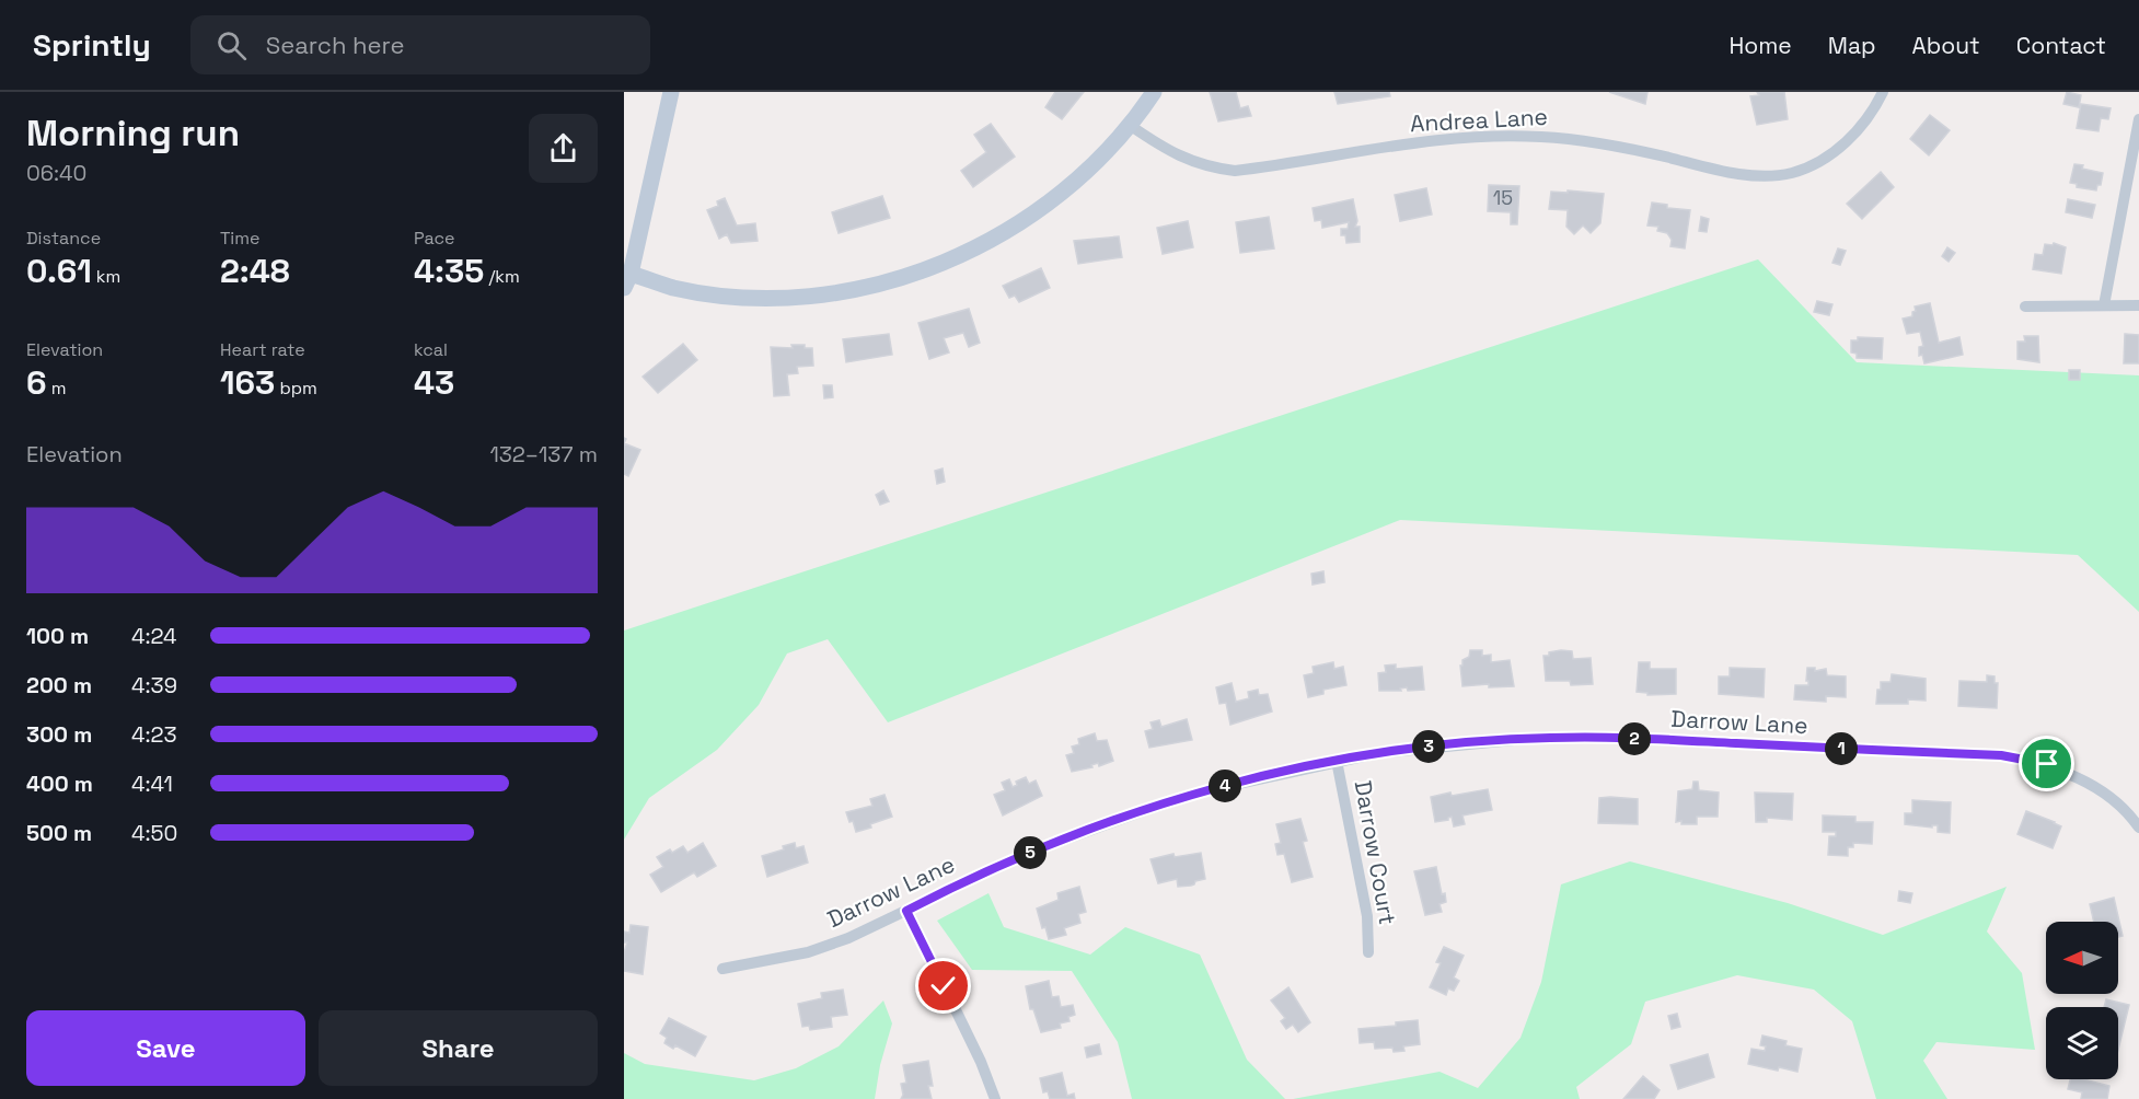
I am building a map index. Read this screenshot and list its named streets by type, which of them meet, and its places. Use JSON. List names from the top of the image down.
{
  "streets": {
    "street": ["Andrea Lane", "Darrow Lane", "Darrow Court"]
  },
  "crossings": [
    ["Darrow Lane", "Darrow Court"]
  ],
  "house_numbers": ["15"],
  "north": "left",
  "page": {
    "header": "Sprintly",
    "search": "Search here",
    "nav": [
      "Home",
      "Map",
      "About",
      "Contact"
    ],
    "heading": ["Morning run", "06:40"],
    "stats": [
      ["Distance", "0.61 km"],
      ["Time", "2:48"],
      ["Pace", "4:35 /km"],
      ["Elevation", "6 m"],
      ["Heart rate", "163 bpm"],
      ["kcal", "43"]
    ],
    "chart": ["Elevation", "132–137 m"],
    "list": [
      {
        "name": "100 m",
        "note": "4:24"
      },
      {
        "name": "200 m",
        "note": "4:39"
      },
      {
        "name": "300 m",
        "note": "4:23"
      },
      {
        "name": "400 m",
        "note": "4:41"
      },
      {
        "name": "500 m",
        "note": "4:50"
      }
    ],
    "pins": [
      "2",
      "3",
      "1",
      "4",
      "5"
    ],
    "buttons": ["Save", "Share"]
  }
}
